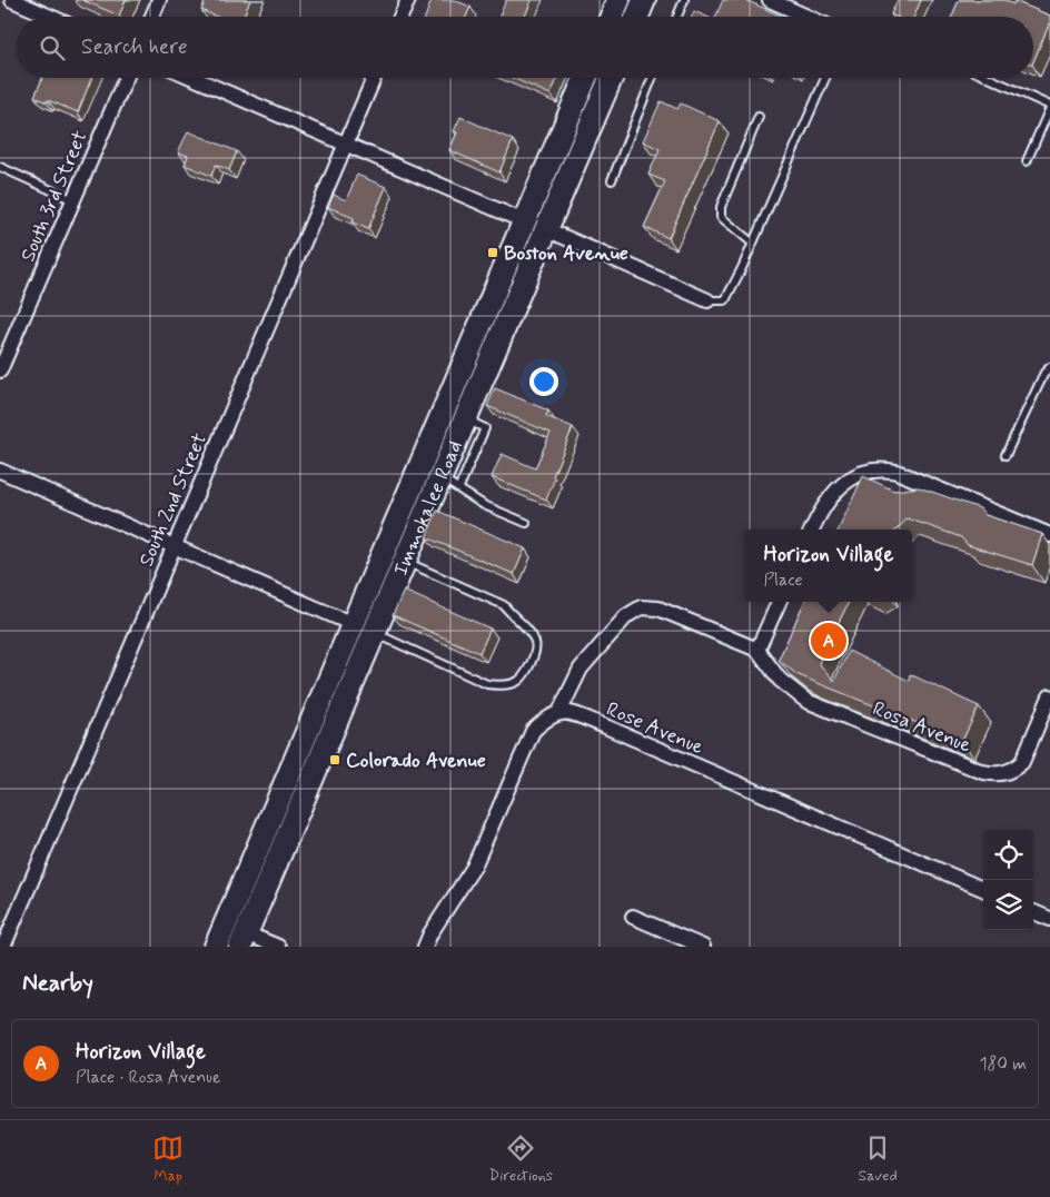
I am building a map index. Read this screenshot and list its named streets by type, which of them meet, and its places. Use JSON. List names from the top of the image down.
{
  "streets": {
    "main road": ["Immokalee Road"],
    "street": [
      "South 3rd Street",
      "South 2nd Street",
      "Rosa Avenue",
      "Rose Avenue"
    ]
  },
  "places": {
    "transit": ["Boston Avenue", "Colorado Avenue"]
  },
  "page": {
    "search": "Search here",
    "popup": ["Horizon Village", "Place"],
    "pins": "A",
    "heading": "Nearby",
    "list": [
      {
        "mark": "A",
        "name": "Horizon Village",
        "note": "Place · Rosa Avenue",
        "value": "180 m"
      }
    ],
    "nav": ["Map", "Directions", "Saved"]
  }
}
